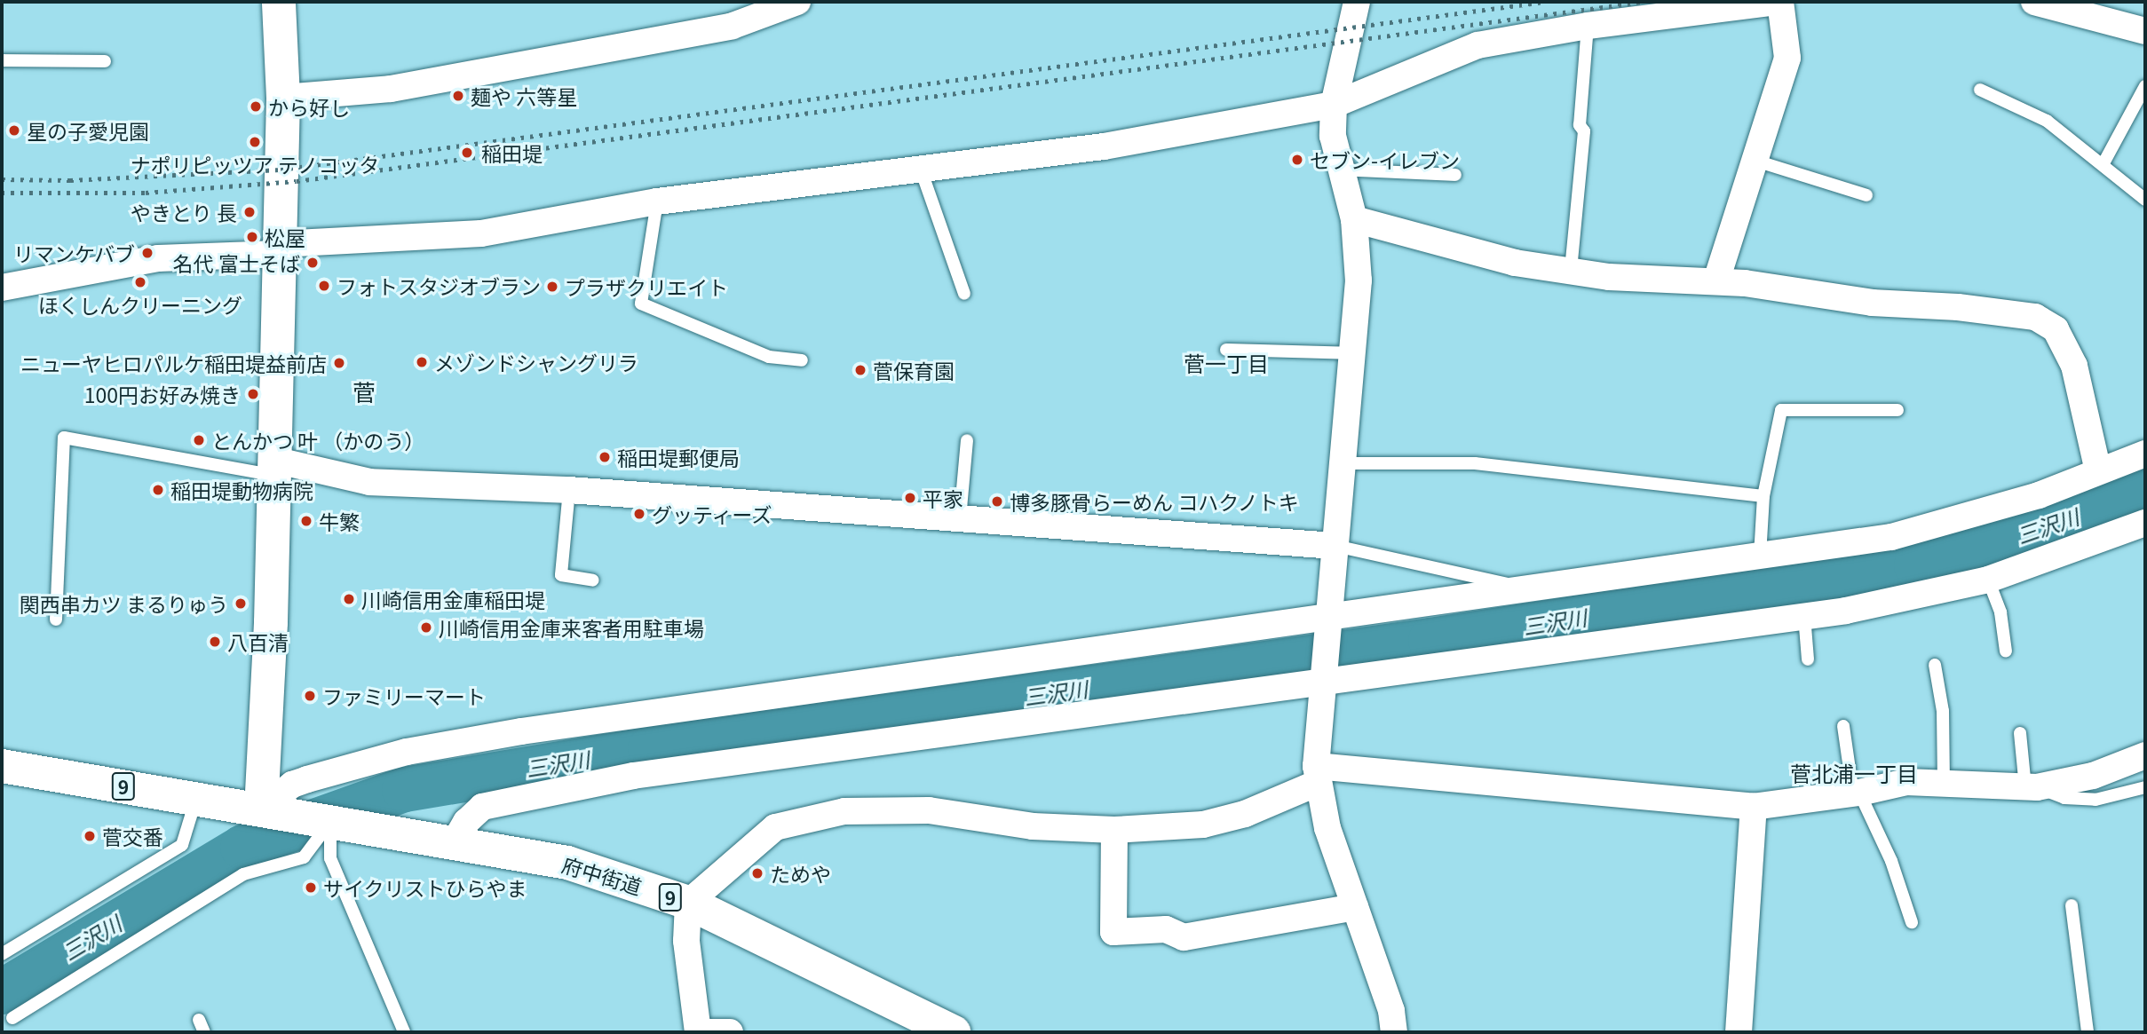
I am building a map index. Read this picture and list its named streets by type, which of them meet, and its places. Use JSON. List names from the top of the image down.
{
  "streets": {
    "main road": ["9", "府中街道"]
  },
  "crossings": [
    ["9", "府中街道"]
  ],
  "districts": ["菅一丁目", "菅", "菅北浦一丁目"],
  "water": ["三沢川"],
  "places": [
    "麺や 六等星",
    "から好し",
    "星の子愛児園",
    "ナポリピッツア テノコッタ",
    "稲田堤",
    "セブン-イレブン",
    "やきとり 長",
    "松屋",
    "リマンケバブ",
    "名代 富士そば",
    "ほくしんクリーニング",
    "フォトスタジオブラン",
    "プラザクリエイト",
    "メゾンドシャングリラ",
    "ニューヤヒロパルケ稲田堤益前店",
    "菅保育園",
    "100円お好み焼き",
    "とんかつ 叶 （かのう）",
    "稲田堤郵便局",
    "稲田堤動物病院",
    "平家",
    "博多豚骨らーめん コハクノトキ",
    "グッティーズ",
    "牛繁",
    "川崎信用金庫稲田堤",
    "関西串カツ まるりゅう",
    "川崎信用金庫来客者用駐車場",
    "八百清",
    "ファミリーマート",
    "菅交番",
    "ためや",
    "サイクリストひらやま"
  ]
}
